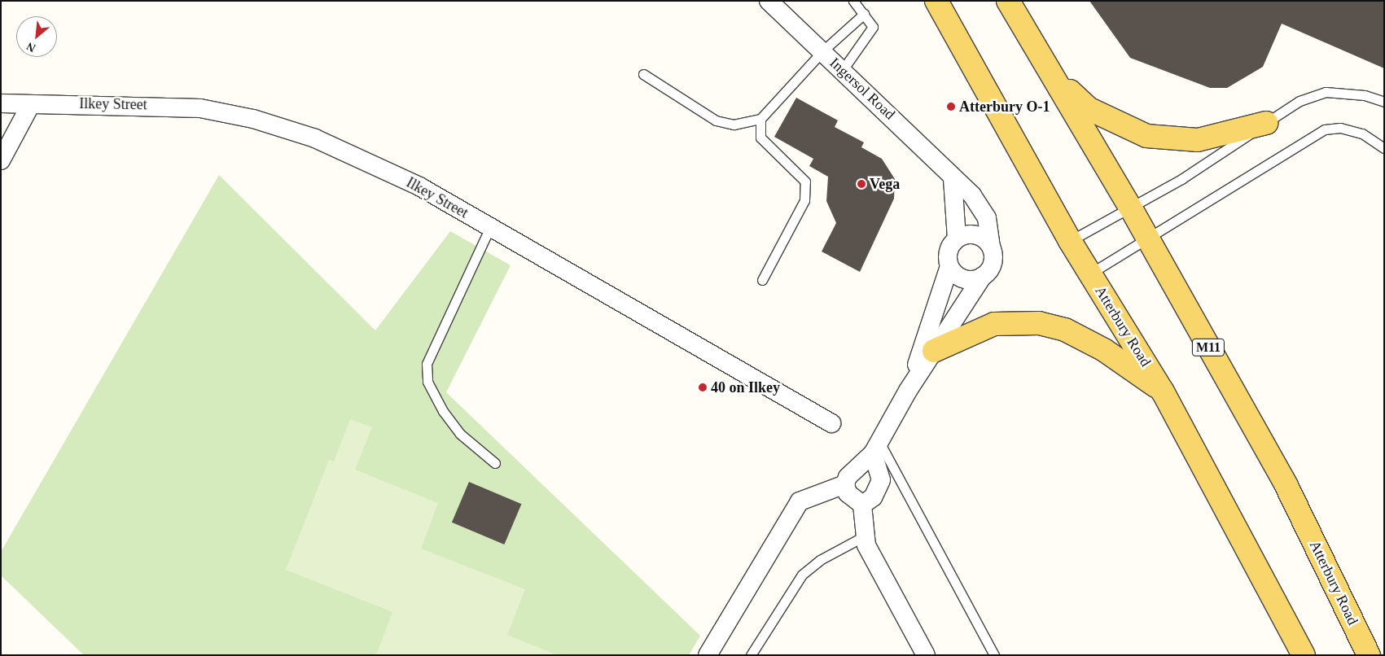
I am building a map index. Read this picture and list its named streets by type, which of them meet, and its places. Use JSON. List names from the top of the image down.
{
  "streets": {
    "main road": ["Atterbury Road", "M11"],
    "street": ["Ingersol Road", "Ilkey Street"]
  },
  "places": ["Atterbury O-1", "Vega", "40 on Ilkey"],
  "north": "bottom left"
}
